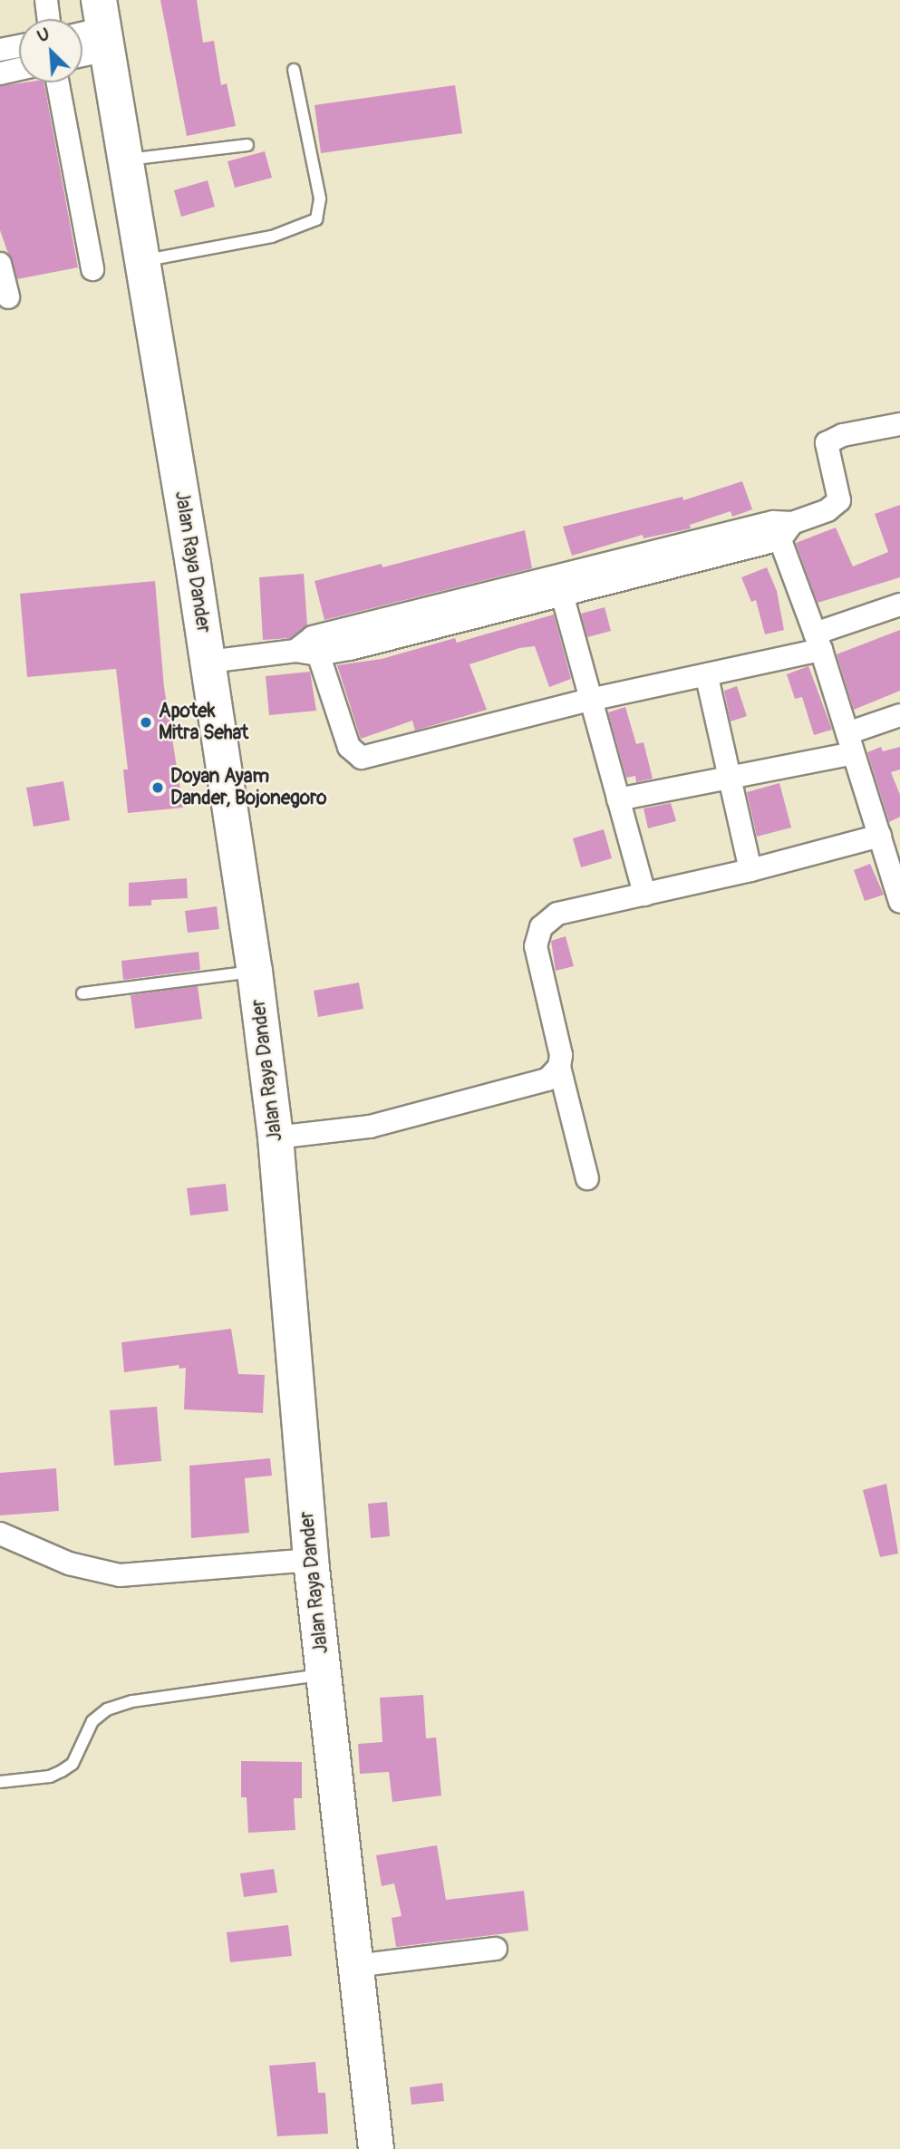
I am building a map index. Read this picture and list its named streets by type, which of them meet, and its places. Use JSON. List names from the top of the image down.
{
  "streets": {
    "main road": ["Jalan Raya Dander"]
  },
  "places": ["Apotek Mitra Sehat", "Doyan Ayam Dander, Bojonegoro"],
  "north": "top left"
}
